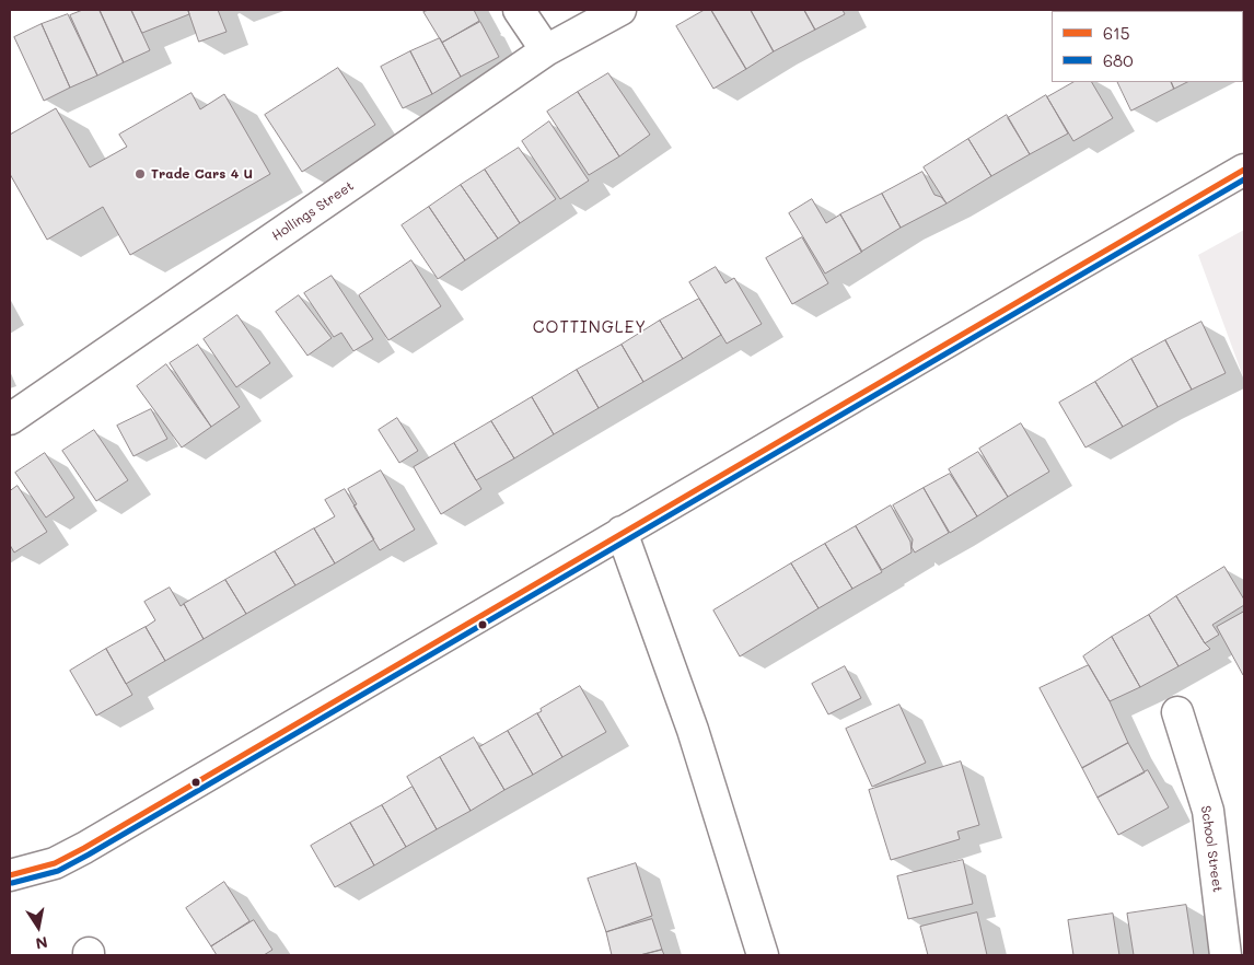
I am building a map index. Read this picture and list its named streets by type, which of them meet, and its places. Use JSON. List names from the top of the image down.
{
  "streets": {
    "street": ["Hollings Street", "School Street"]
  },
  "districts": ["COTTINGLEY"],
  "places": ["Trade Cars 4 U"],
  "lines": ["transit line 615", "transit line 680"],
  "legend": ["615", "680"],
  "north": "bottom"
}
